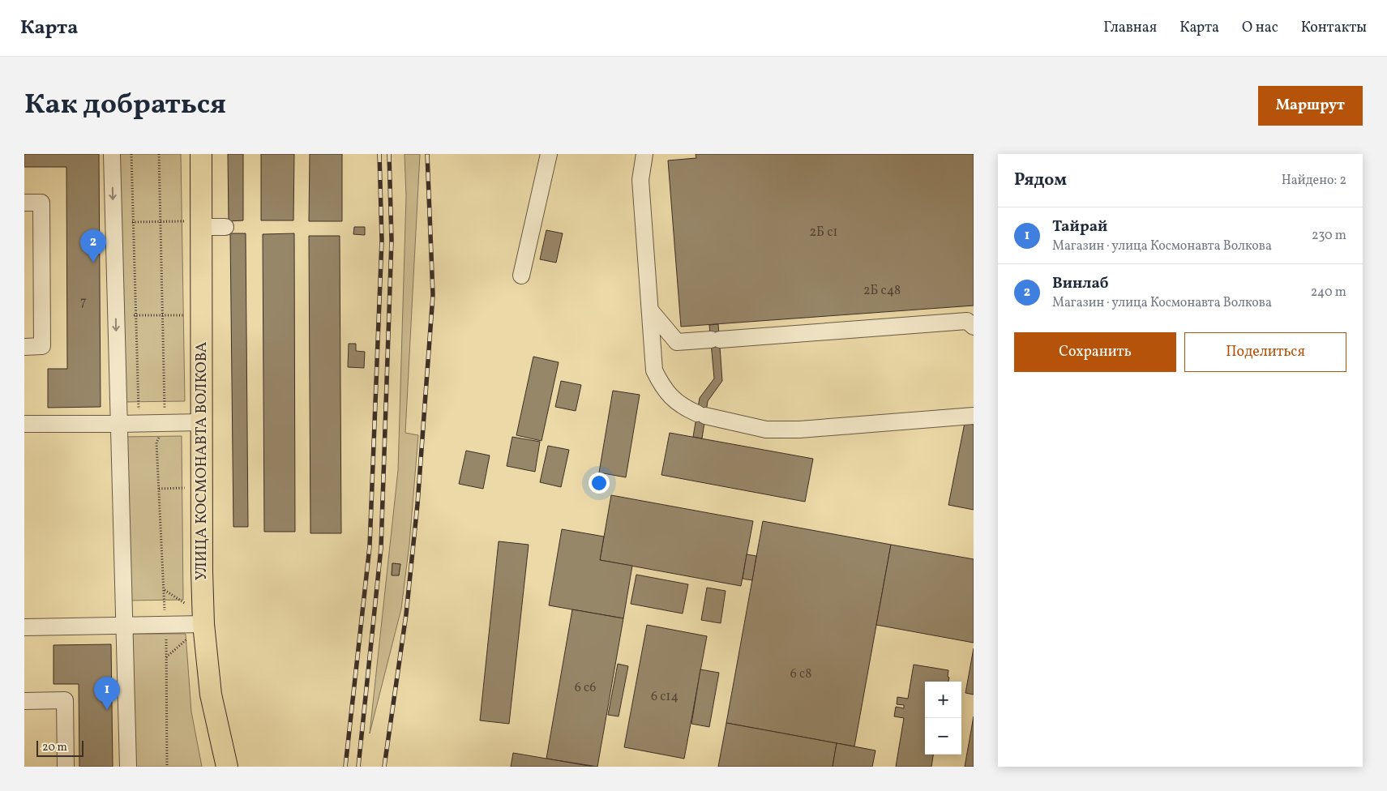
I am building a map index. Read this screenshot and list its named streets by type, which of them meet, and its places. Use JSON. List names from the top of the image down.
{
  "streets": {
    "main road": ["УЛИЦА КОСМОНАВТА ВОЛКОВА"]
  },
  "house_numbers": [
    "2Б c1",
    "2Б с48",
    "7",
    "6 с8",
    "6 с6",
    "6 с14"
  ],
  "scale_bar": "20 m",
  "page": {
    "header": "Карта",
    "nav": [
      "Главная",
      "Карта",
      "О нас",
      "Контакты"
    ],
    "title": "Как добраться",
    "buttons": [
      "Маршрут",
      ["Сохранить", "Поделиться"]
    ],
    "heading": ["Рядом", "Найдено: 2"],
    "list": [
      {
        "mark": "1",
        "name": "Тайрай",
        "note": "Магазин · улица Космонавта Волкова",
        "value": "230 m"
      },
      {
        "mark": "2",
        "name": "Винлаб",
        "note": "Магазин · улица Космонавта Волкова",
        "value": "240 m"
      }
    ],
    "pins": ["2", "1"],
    "map_buttons": ["+", "−"],
    "scale": "20 m"
  }
}
